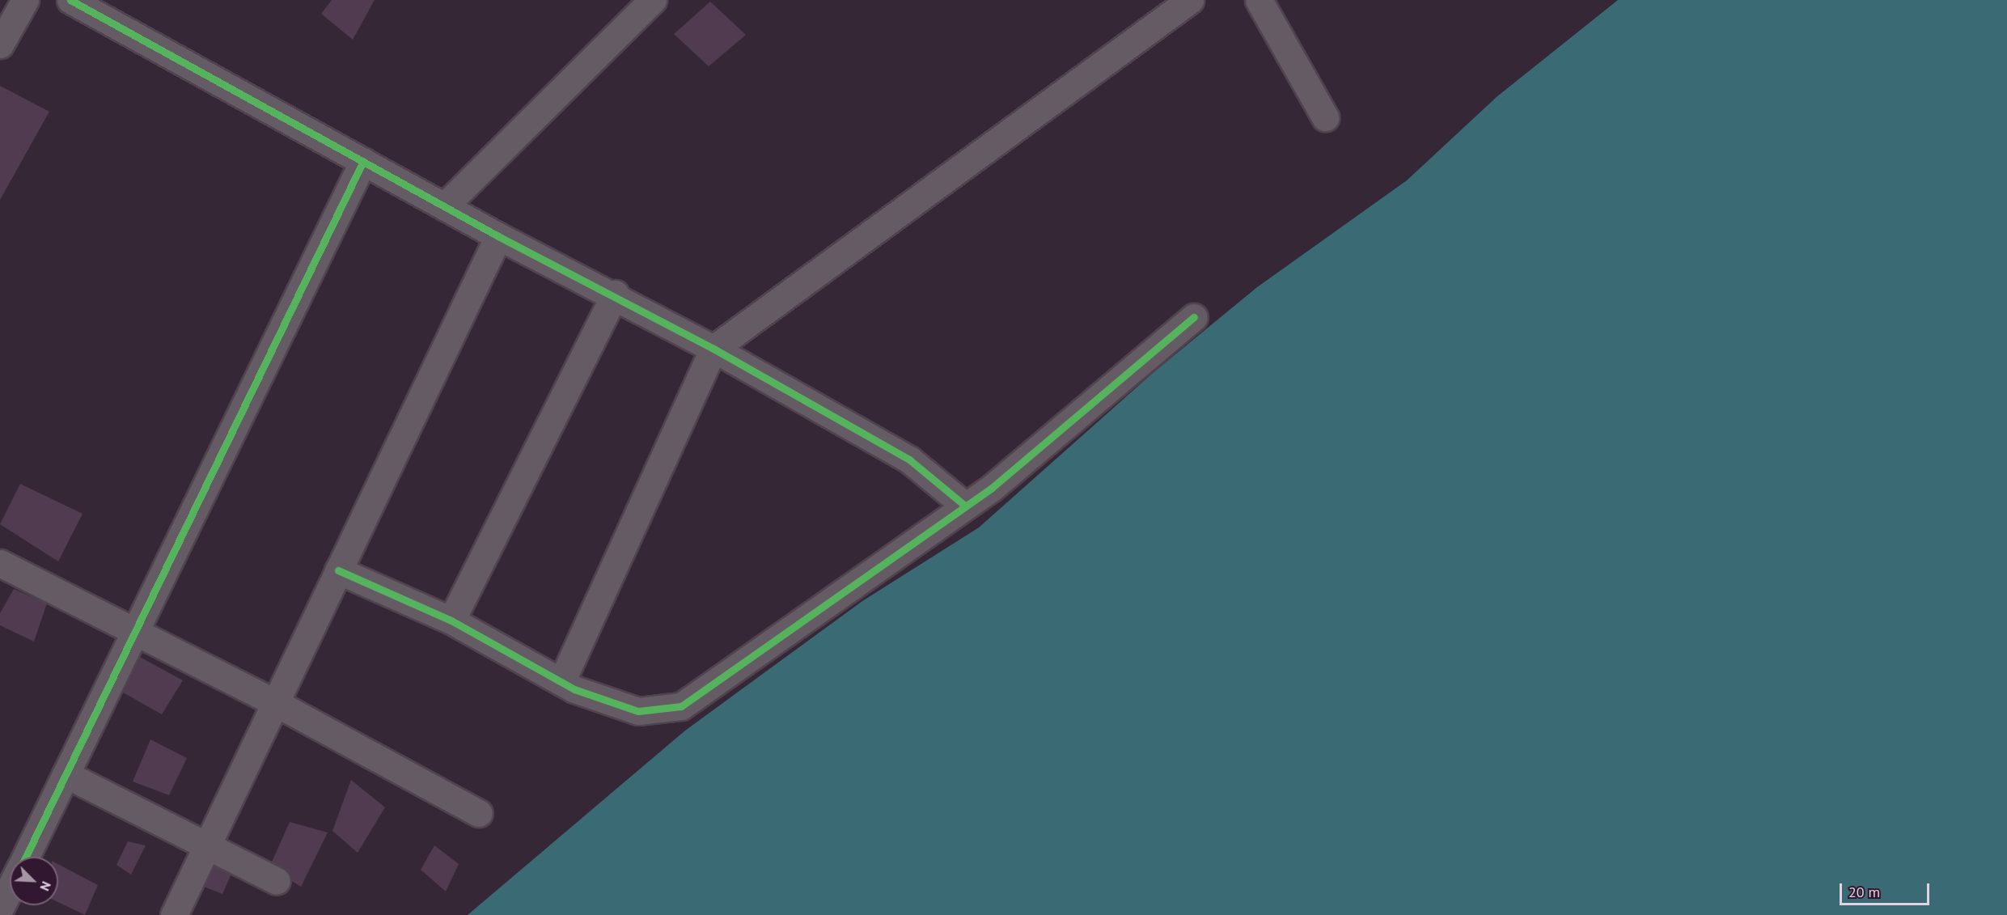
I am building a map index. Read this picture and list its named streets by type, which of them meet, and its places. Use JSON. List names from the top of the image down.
{
  "scale_bar": "20 m",
  "north": "bottom right"
}
